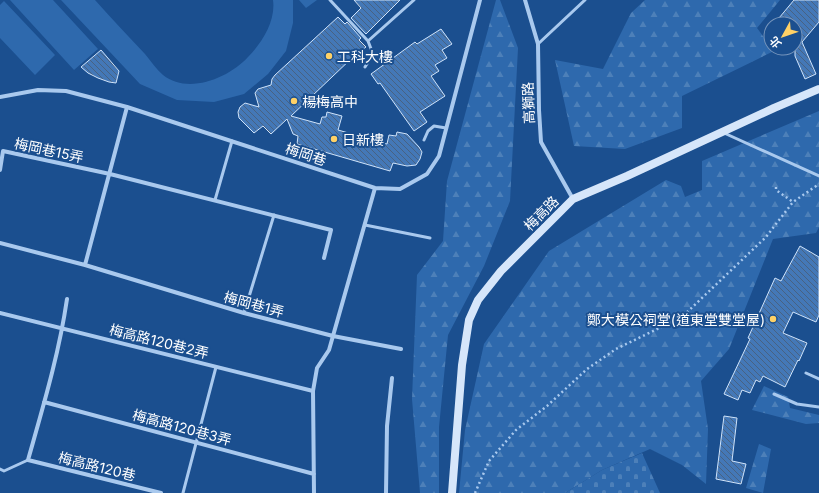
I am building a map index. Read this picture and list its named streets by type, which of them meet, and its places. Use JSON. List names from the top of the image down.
{
  "streets": {
    "street": [
      "高獅路",
      "梅岡巷15弄",
      "梅岡巷",
      "梅高路",
      "梅岡巷1弄",
      "梅高路120巷2弄",
      "梅高路120巷3弄",
      "梅高路120巷"
    ]
  },
  "crossings": [
    ["高獅路", "梅高路"]
  ],
  "places": [
    "工科大樓",
    "楊梅高中",
    "日新樓",
    "鄭大模公祠堂(道東堂雙堂屋)"
  ],
  "north": "bottom left"
}
